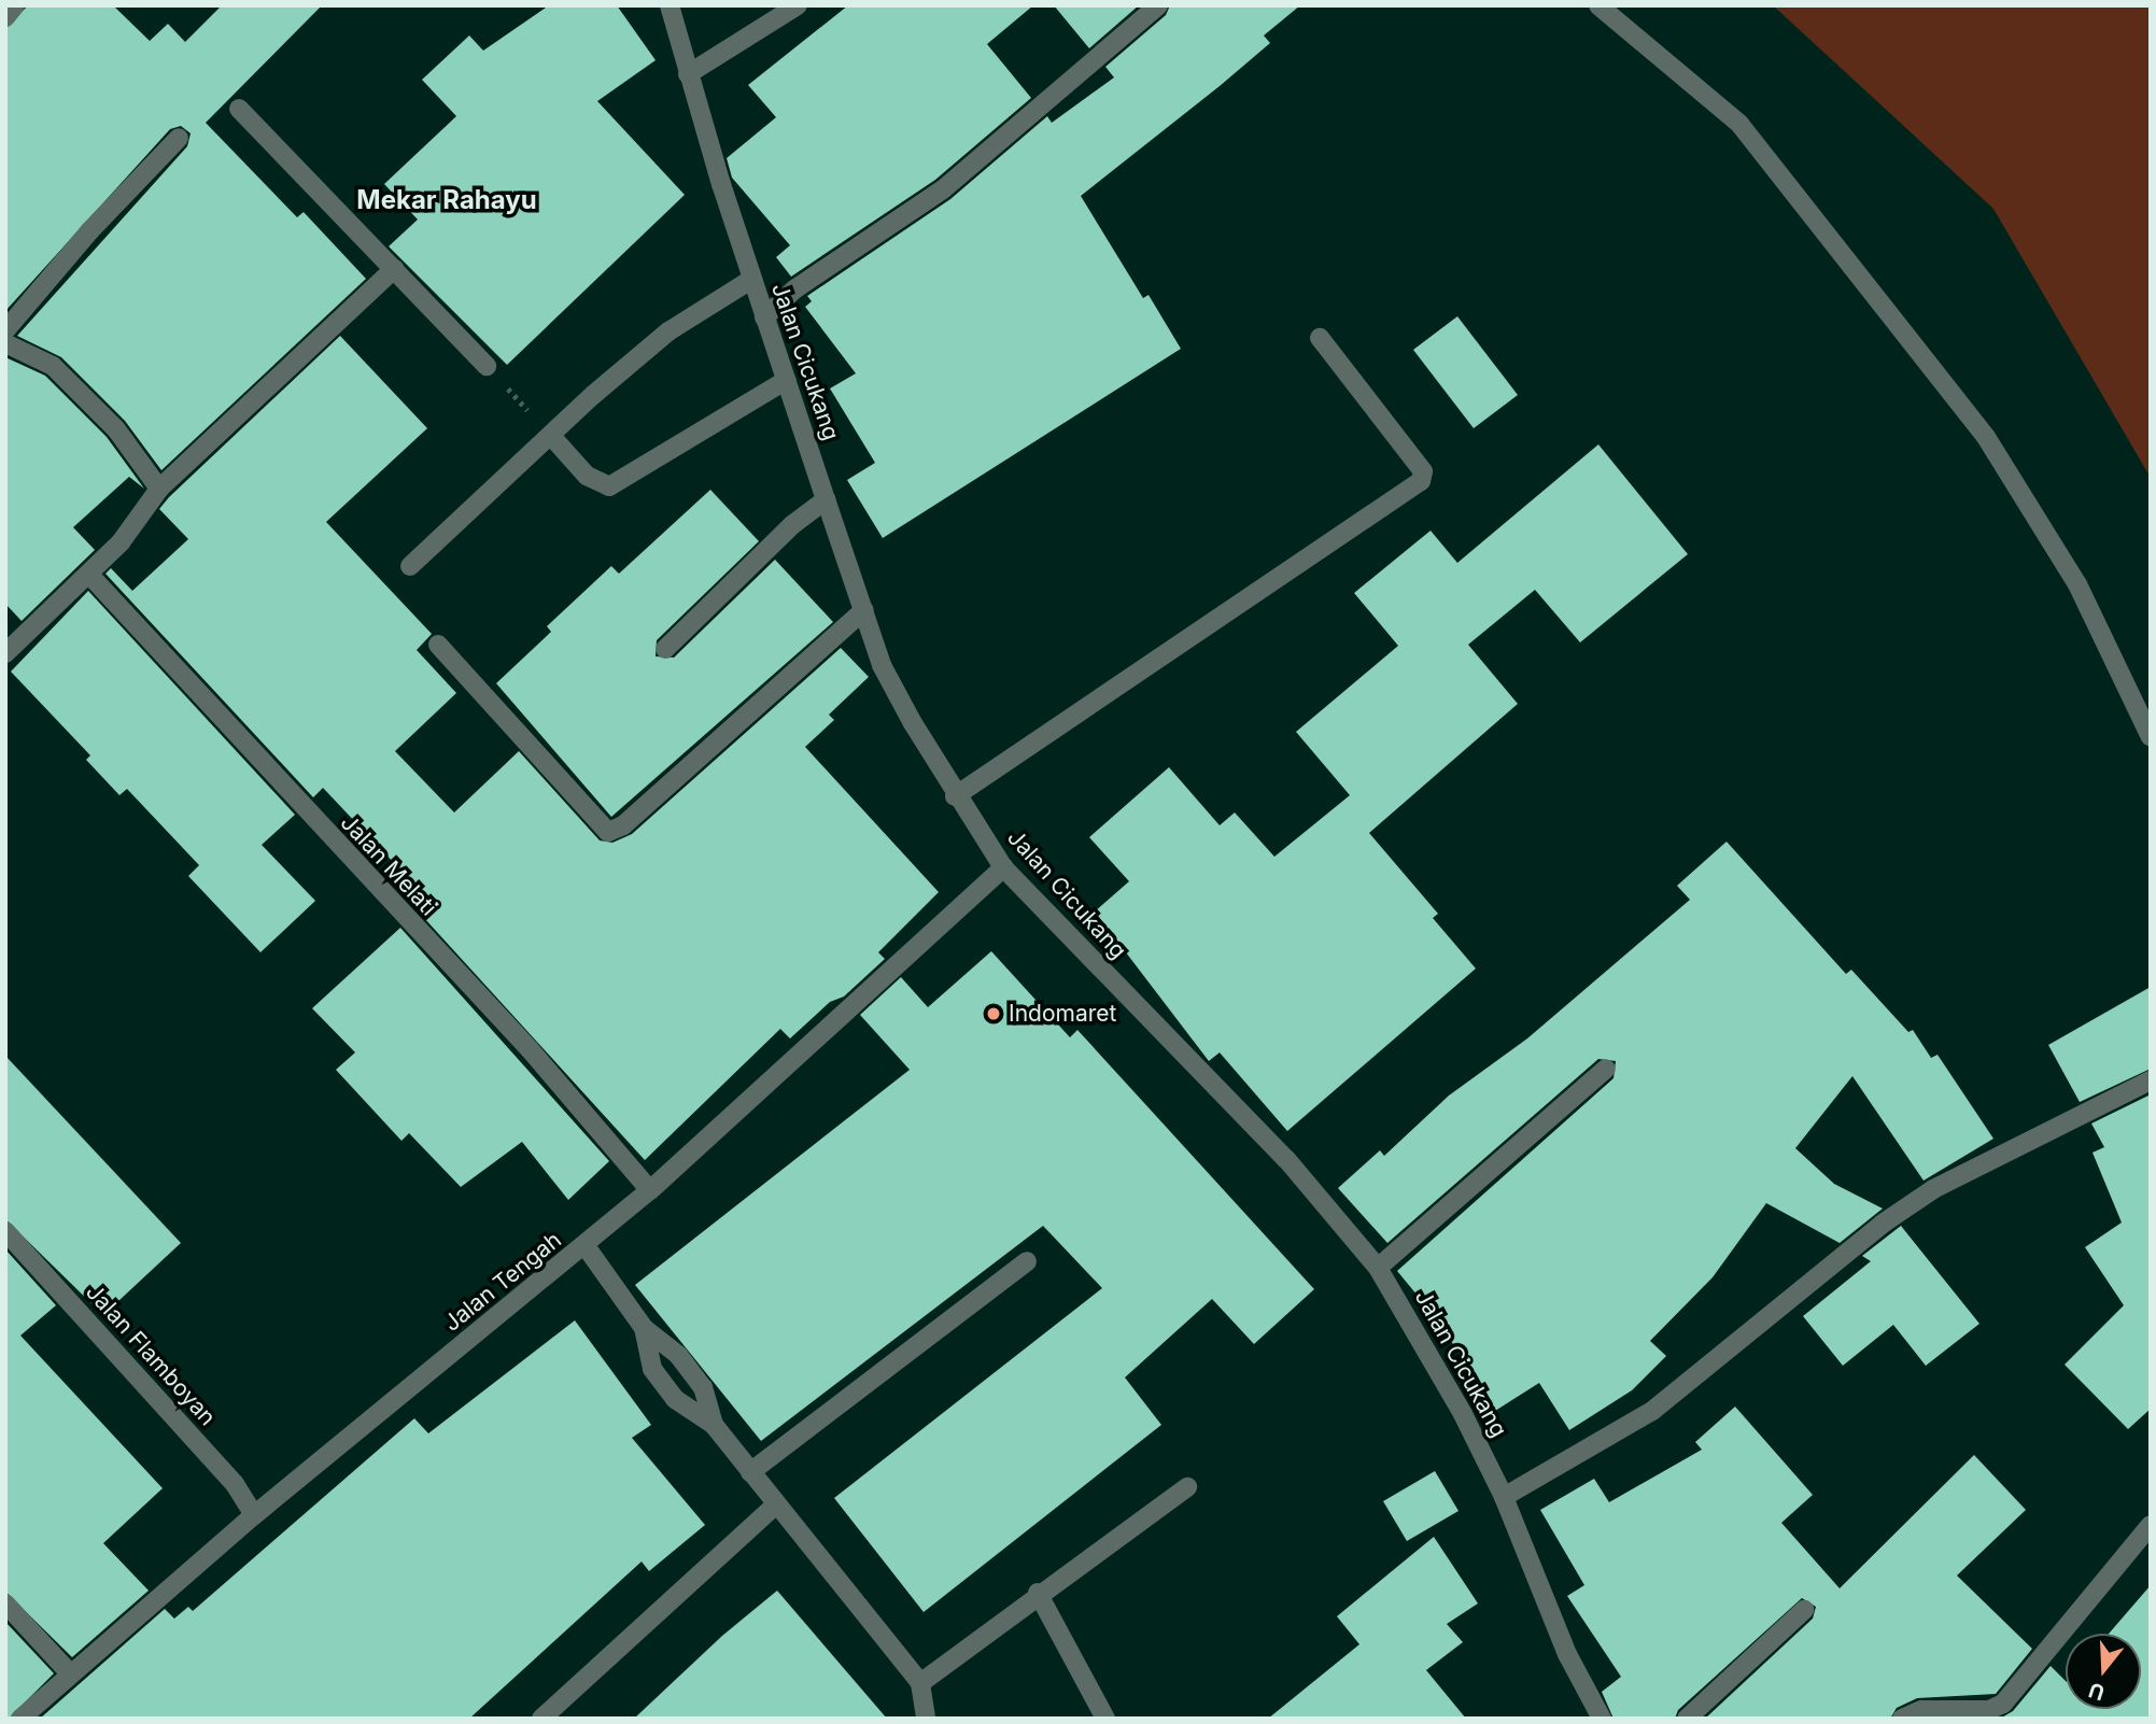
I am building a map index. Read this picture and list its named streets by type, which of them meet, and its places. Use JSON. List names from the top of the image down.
{
  "streets": {
    "street": [
      "Jalan Cicukang",
      "Jalan Melati",
      "Jalan Tengah",
      "Jalan Flamboyan"
    ]
  },
  "crossings": [
    ["Jalan Cicukang", "Jalan Tengah"],
    ["Jalan Melati", "Jalan Tengah"],
    ["Jalan Tengah", "Jalan Flamboyan"]
  ],
  "districts": ["Mekar Rahayu"],
  "places": ["Indomaret"],
  "north": "bottom"
}
